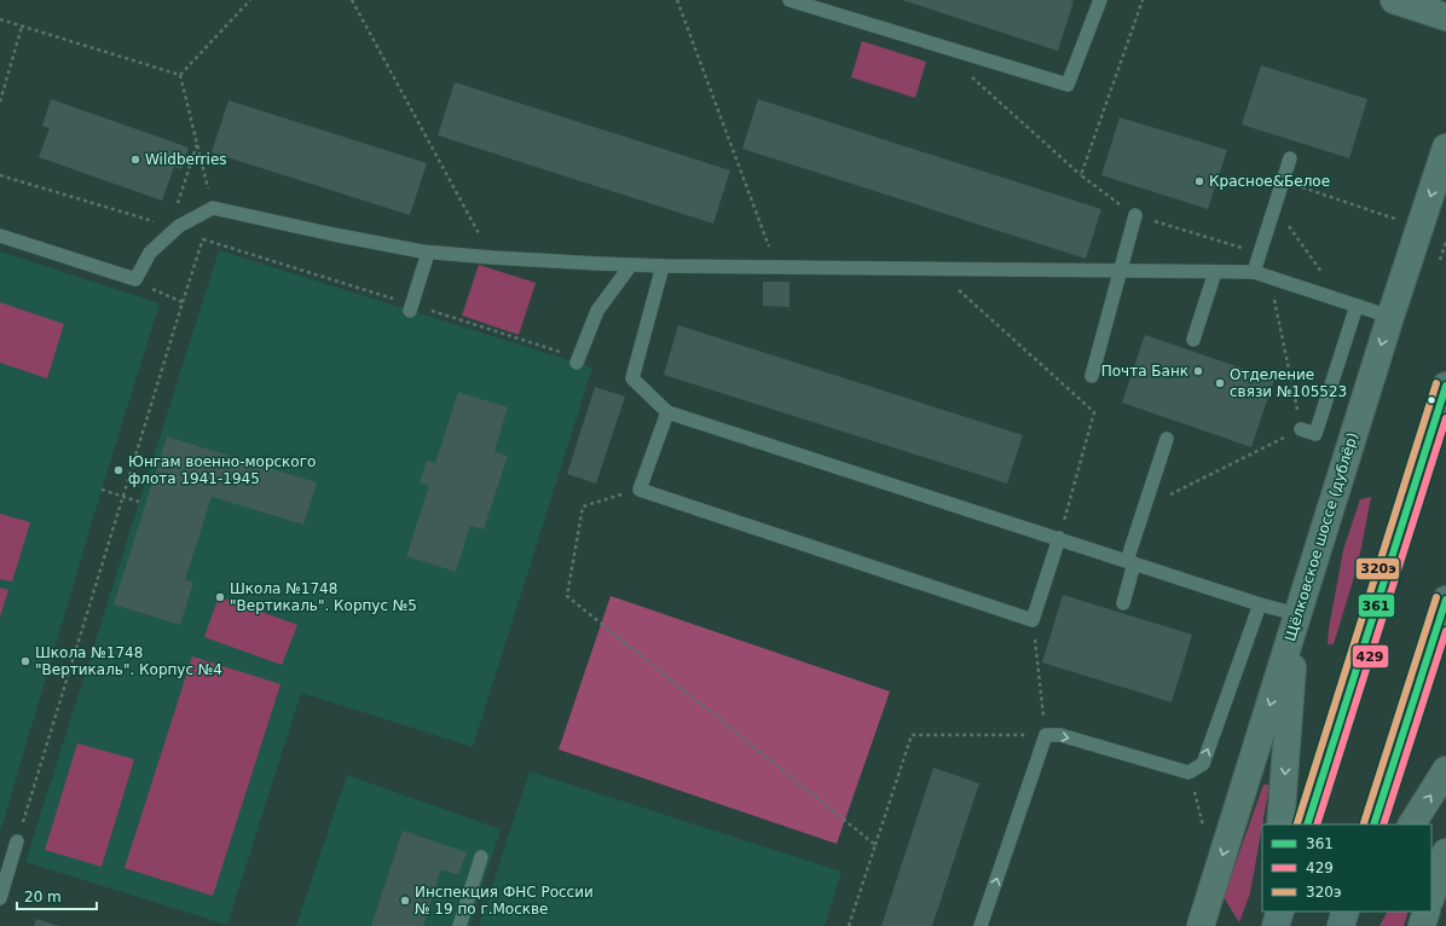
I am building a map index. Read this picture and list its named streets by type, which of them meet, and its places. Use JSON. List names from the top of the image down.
{
  "streets": {
    "street": ["Щёлковское шоссе (дублёр)"]
  },
  "places": [
    "Wildberries",
    "Красное&Белое",
    "Почта Банк",
    "Отделение связи №105523",
    "Юнгам военно-морского флота 1941-1945",
    "Школа №1748 \"Вертикаль\". Корпус №5",
    "Школа №1748 \"Вертикаль\". Корпус №4",
    "Инспекция ФНС России № 19 по г.Москве"
  ],
  "lines": ["transit line 320э", "transit line 361", "transit line 429"],
  "legend": ["361", "429", "320э"],
  "scale_bar": "20 m"
}
